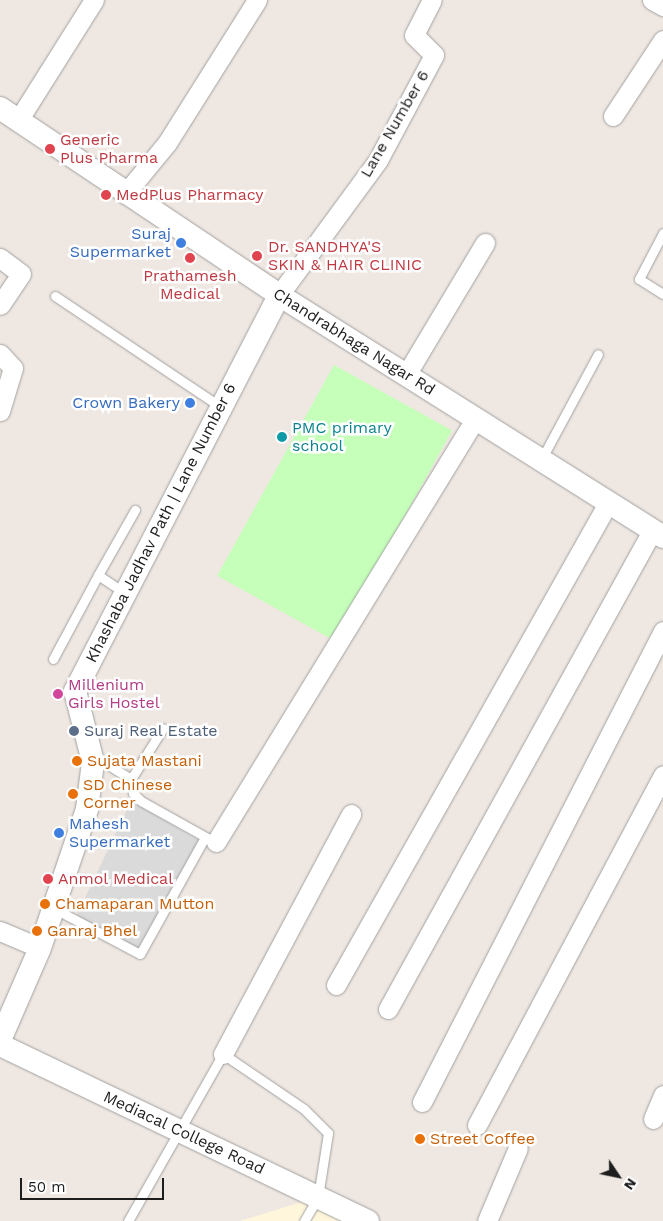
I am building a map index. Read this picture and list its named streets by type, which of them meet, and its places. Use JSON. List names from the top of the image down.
{
  "streets": {
    "street": [
      "Lane Number 6",
      "Chandrabhaga Nagar Rd",
      "Khashaba Jadhav Path | Lane Number 6",
      "Mediacal College Road"
    ]
  },
  "crossings": [
    ["Lane Number 6", "Chandrabhaga Nagar Rd"],
    ["Lane Number 6", "Khashaba Jadhav Path | Lane Number 6"],
    ["Chandrabhaga Nagar Rd", "Khashaba Jadhav Path | Lane Number 6"]
  ],
  "places": [
    "Generic Plus Pharma",
    "MedPlus Pharmacy",
    "Suraj Supermarket",
    "Dr. SANDHYA'S SKIN & HAIR CLINIC",
    "Prathamesh Medical",
    "Crown Bakery",
    "PMC primary school",
    "Millenium Girls Hostel",
    "Suraj Real Estate",
    "Sujata Mastani",
    "SD Chinese Corner",
    "Mahesh Supermarket",
    "Anmol Medical",
    "Chamaparan Mutton",
    "Ganraj Bhel",
    "Street Coffee"
  ],
  "scale_bar": "50 m",
  "north": "bottom right"
}
